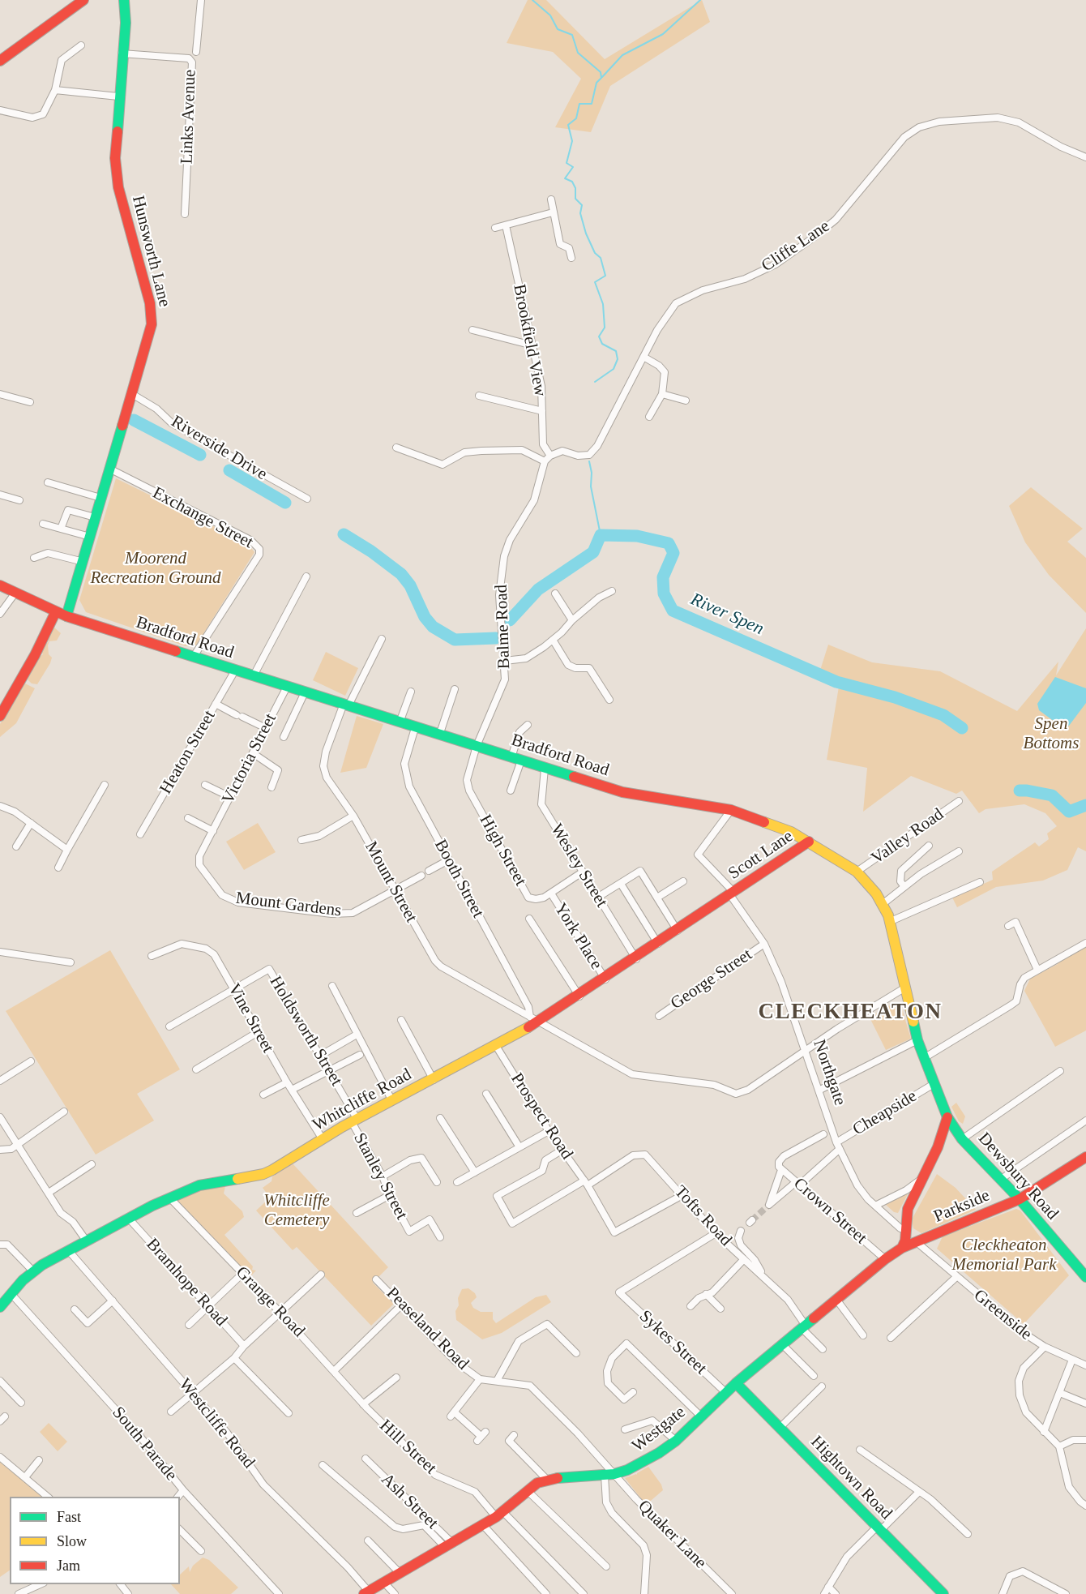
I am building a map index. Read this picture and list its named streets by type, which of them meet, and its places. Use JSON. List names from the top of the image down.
{
  "streets": {
    "main road": [
      "Hunsworth Lane",
      "Bradford Road",
      "Scott Lane",
      "Northgate",
      "Whitcliffe Road",
      "Dewsbury Road",
      "Parkside",
      "Westgate",
      "Hightown Road"
    ],
    "street": [
      "Links Avenue",
      "Cliffe Lane",
      "Brookfield View",
      "Riverside Drive",
      "Exchange Street",
      "Balme Road",
      "Heaton Street",
      "Victoria Street",
      "Valley Road",
      "High Street",
      "Wesley Street",
      "Booth Street",
      "Mount Street",
      "Mount Gardens",
      "York Place",
      "George Street",
      "Vine Street",
      "Holdsworth Street",
      "Cheapside",
      "Prospect Road",
      "Stanley Street",
      "Crown Street",
      "Tofts Road",
      "Bramhope Road",
      "Grange Road",
      "Greenside",
      "Peaseland Road",
      "Sykes Street",
      "Westcliffe Road",
      "South Parade",
      "Hill Street",
      "Ash Street",
      "Quaker Lane"
    ]
  },
  "crossings": [
    ["Links Avenue", "Hunsworth Lane"],
    ["Cliffe Lane", "Brookfield View"],
    ["Cliffe Lane", "Balme Road"],
    ["Hunsworth Lane", "Riverside Drive"],
    ["Hunsworth Lane", "Exchange Street"],
    ["Hunsworth Lane", "Bradford Road"],
    ["Brookfield View", "Balme Road"],
    ["Exchange Street", "Bradford Road"],
    ["Balme Road", "Bradford Road"],
    ["Balme Road", "High Street"],
    ["Bradford Road", "Heaton Street"],
    ["Bradford Road", "Victoria Street"],
    ["Bradford Road", "Valley Road"],
    ["Bradford Road", "High Street"],
    ["Bradford Road", "Scott Lane"],
    ["Bradford Road", "Wesley Street"],
    ["Bradford Road", "Booth Street"],
    ["Bradford Road", "Mount Street"],
    ["Bradford Road", "Northgate"],
    ["Bradford Road", "Cheapside"],
    ["Bradford Road", "Dewsbury Road"],
    ["Victoria Street", "Mount Gardens"],
    ["High Street", "Wesley Street"],
    ["High Street", "York Place"],
    ["Scott Lane", "Northgate"],
    ["Scott Lane", "Whitcliffe Road"],
    ["Wesley Street", "Whitcliffe Road"],
    ["Booth Street", "Mount Street"],
    ["Mount Street", "Mount Gardens"],
    ["York Place", "Whitcliffe Road"],
    ["George Street", "Northgate"],
    ["Vine Street", "Holdsworth Street"],
    ["Vine Street", "Whitcliffe Road"],
    ["Holdsworth Street", "Whitcliffe Road"],
    ["Holdsworth Street", "Stanley Street"],
    ["Northgate", "Whitcliffe Road"],
    ["Northgate", "Cheapside"],
    ["Northgate", "Parkside"],
    ["Northgate", "Greenside"],
    ["Northgate", "Westgate"],
    ["Whitcliffe Road", "Prospect Road"],
    ["Whitcliffe Road", "Stanley Street"],
    ["Whitcliffe Road", "Bramhope Road"],
    ["Whitcliffe Road", "Grange Road"],
    ["Whitcliffe Road", "Westcliffe Road"],
    ["Whitcliffe Road", "South Parade"],
    ["Cheapside", "Crown Street"],
    ["Prospect Road", "Tofts Road"],
    ["Dewsbury Road", "Parkside"],
    ["Parkside", "Greenside"],
    ["Parkside", "Westgate"],
    ["Crown Street", "Westgate"],
    ["Tofts Road", "Sykes Street"],
    ["Tofts Road", "Westgate"],
    ["Grange Road", "Hill Street"],
    ["Greenside", "Westgate"],
    ["Peaseland Road", "Westgate"],
    ["Peaseland Road", "Quaker Lane"],
    ["Sykes Street", "Westgate"],
    ["Westcliffe Road", "Westgate"],
    ["Westgate", "Hill Street"],
    ["Westgate", "Hightown Road"],
    ["Westgate", "Ash Street"],
    ["Westgate", "Quaker Lane"]
  ],
  "districts": ["CLECKHEATON"],
  "water": ["River Spen"],
  "parks": [
    "Moorend Recreation Ground",
    "Spen Bottoms",
    "Whitcliffe Cemetery",
    "Cleckheaton Memorial Park"
  ],
  "legend": ["Fast", "Slow", "Jam"]
}
